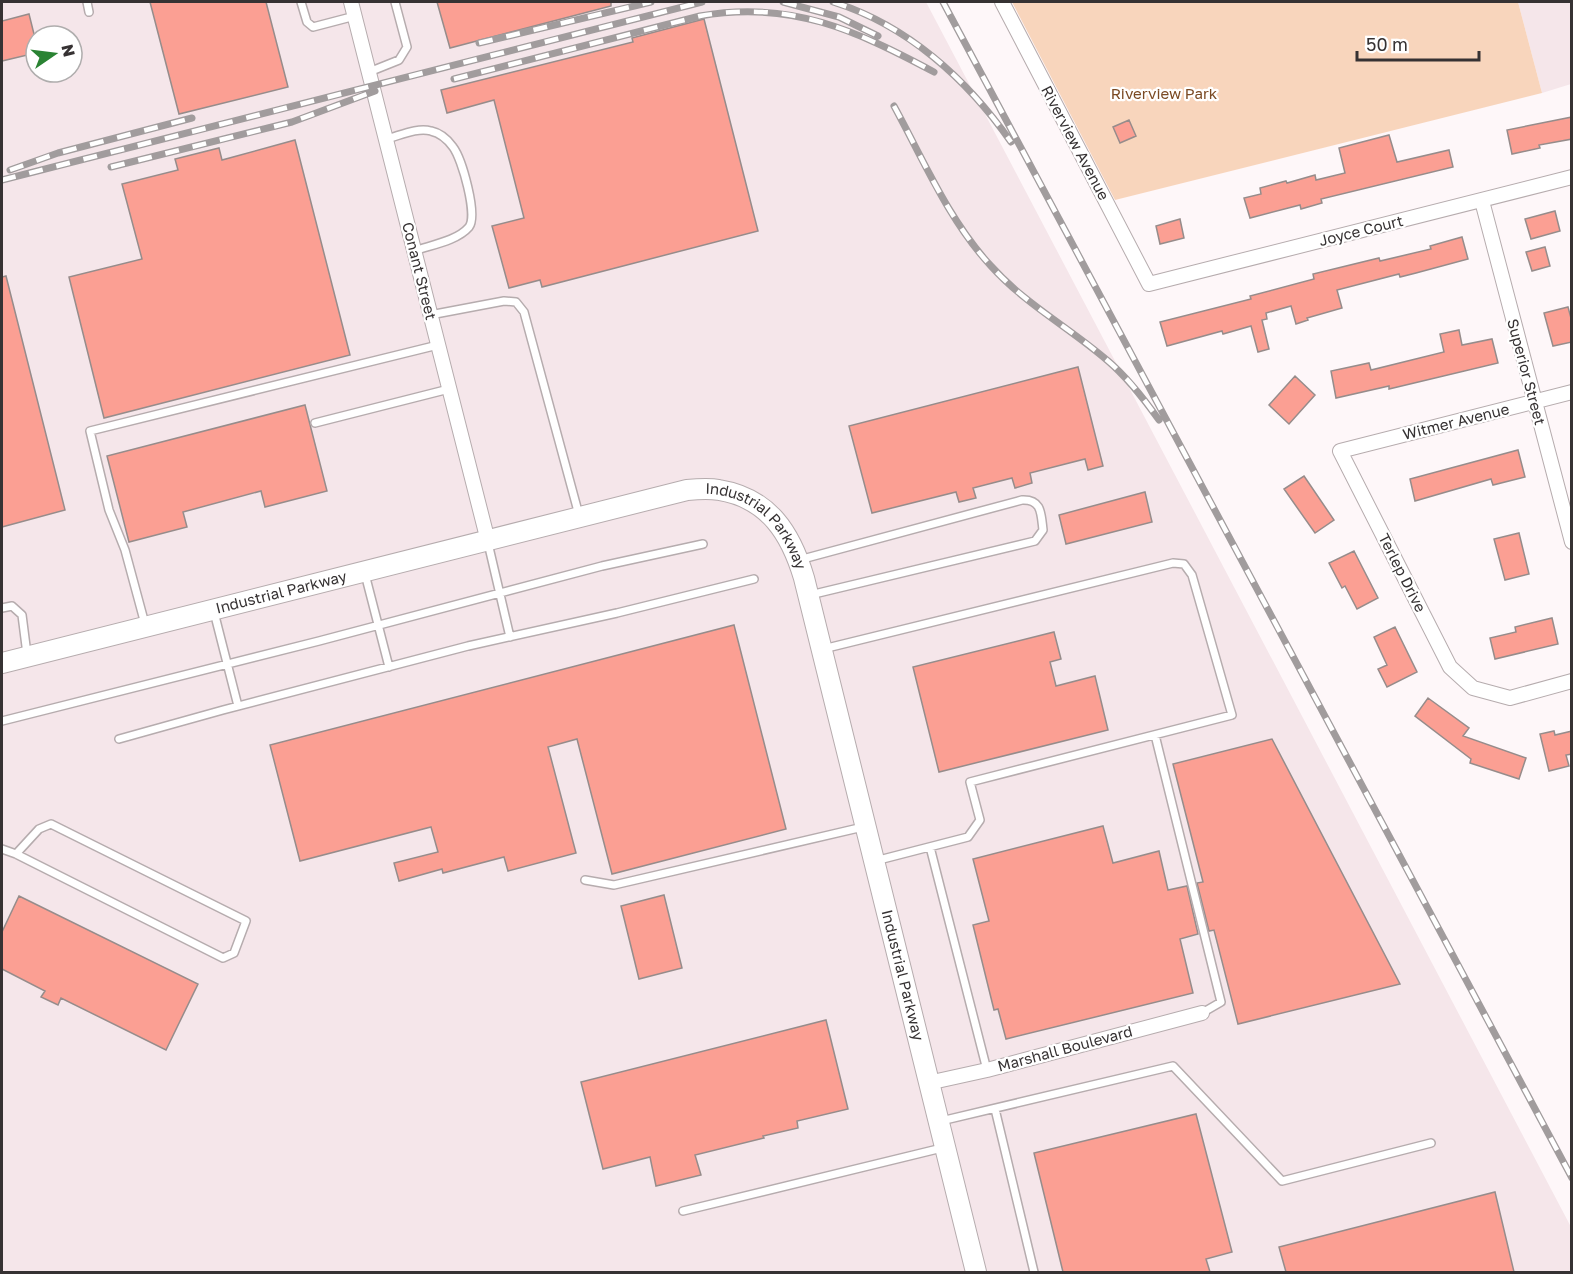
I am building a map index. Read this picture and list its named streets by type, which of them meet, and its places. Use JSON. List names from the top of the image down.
{
  "streets": {
    "street": [
      "Riverview Avenue",
      "Joyce Court",
      "Conant Street",
      "Superior Street",
      "Witmer Avenue",
      "Industrial Parkway",
      "Terlep Drive",
      "Marshall Boulevard"
    ]
  },
  "crossings": [
    ["Riverview Avenue", "Joyce Court"],
    ["Joyce Court", "Superior Street"],
    ["Conant Street", "Industrial Parkway"],
    ["Superior Street", "Witmer Avenue"],
    ["Witmer Avenue", "Terlep Drive"],
    ["Industrial Parkway", "Marshall Boulevard"]
  ],
  "parks": ["Riverview Park"],
  "scale_bar": "50 m",
  "north": "right"
}
